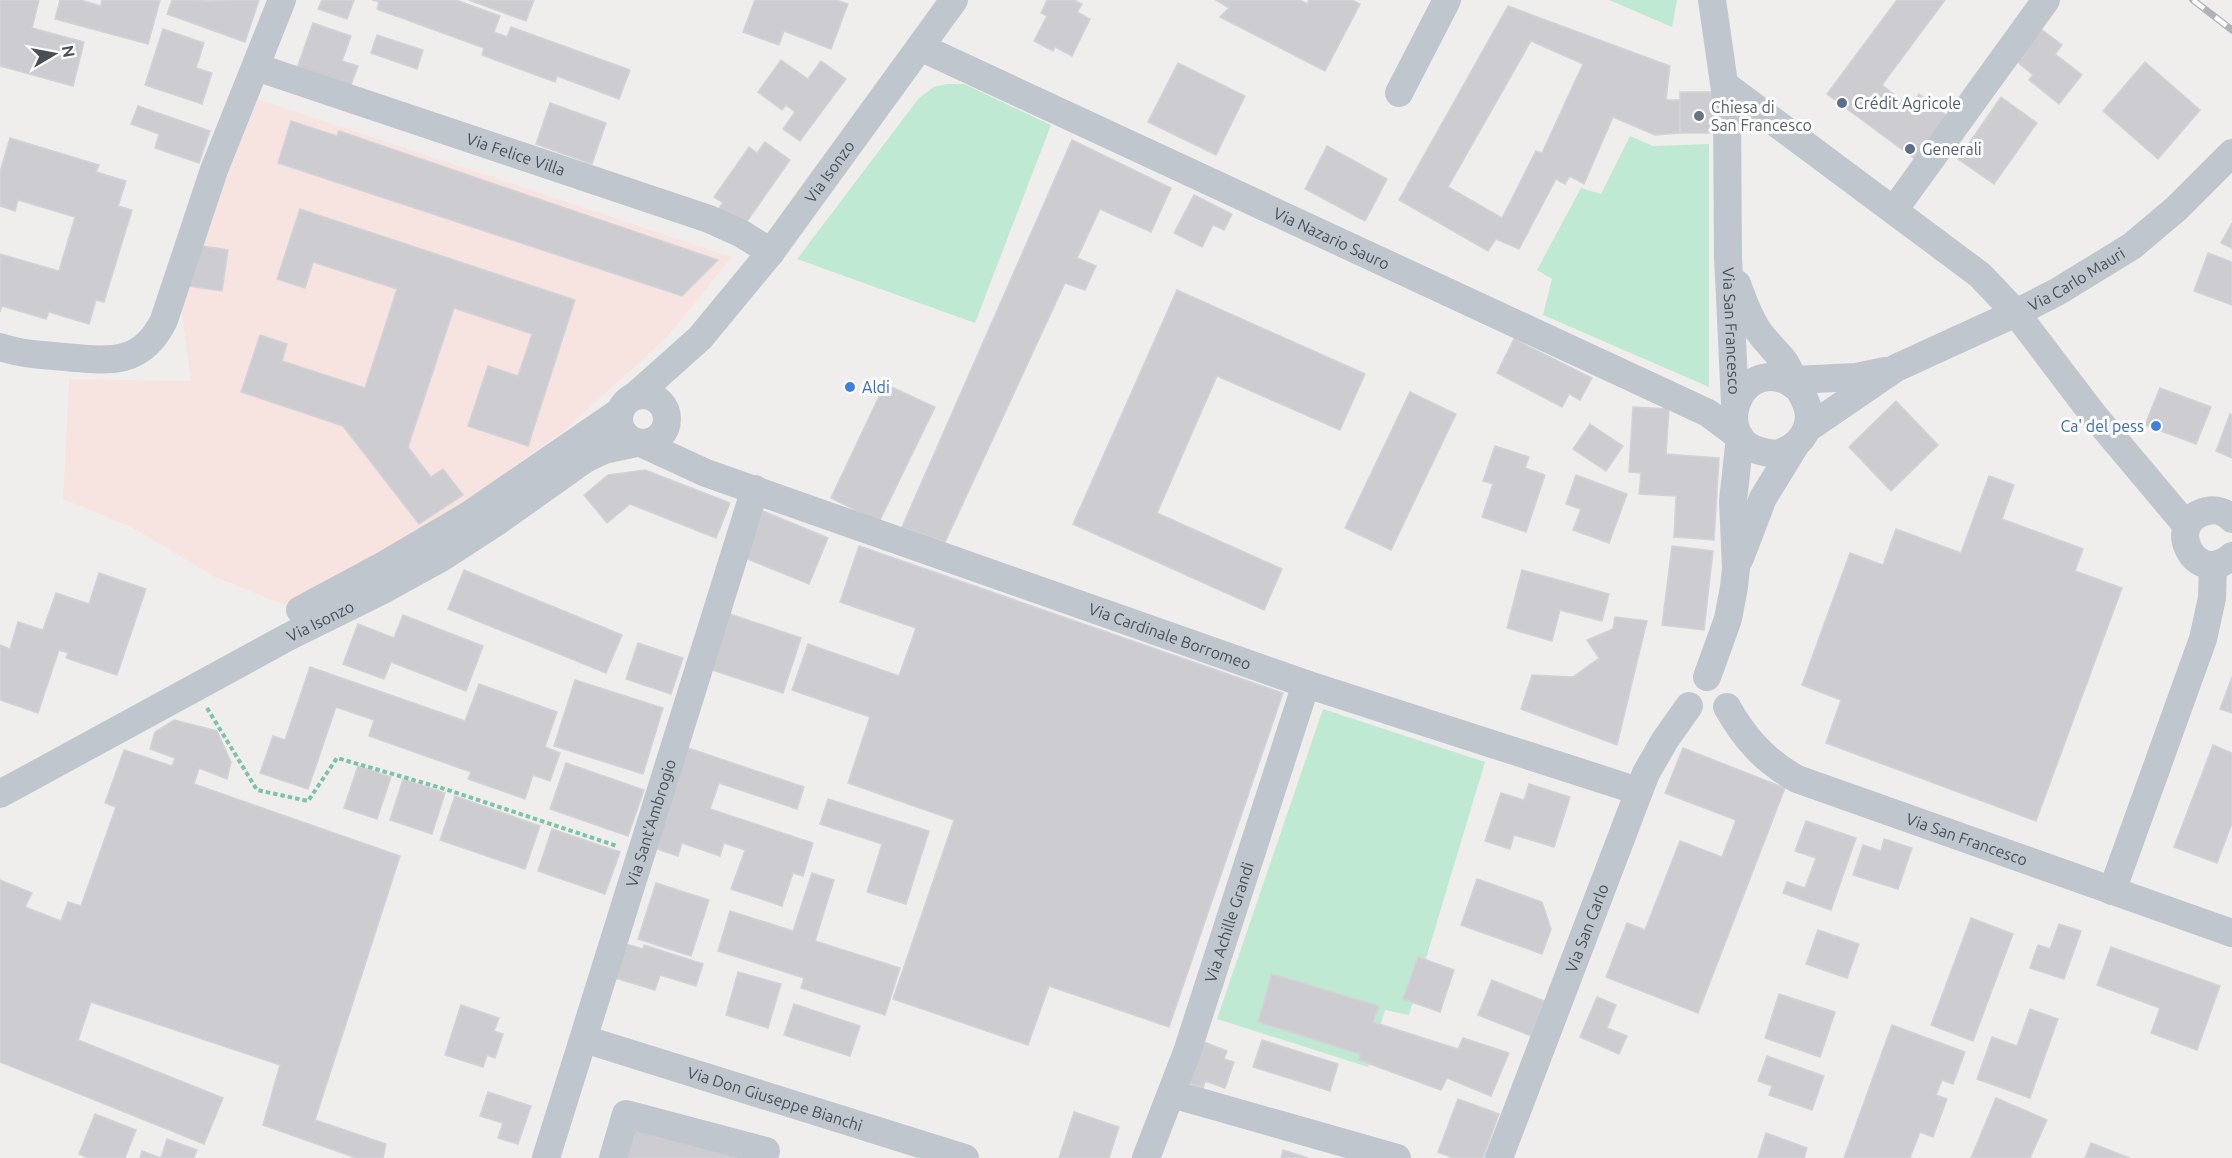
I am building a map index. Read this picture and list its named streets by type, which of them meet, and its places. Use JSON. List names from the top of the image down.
{
  "streets": {
    "street": [
      "Via Felice Villa",
      "Via Isonzo",
      "Via Nazario Sauro",
      "Via Carlo Mauri",
      "Via San Francesco",
      "Via Cardinale Borromeo",
      "Via Sant'Ambrogio",
      "Via Achille Grandi",
      "Via San Carlo",
      "Via Don Giuseppe Bianchi"
    ]
  },
  "crossings": [
    ["Via Felice Villa", "Via Isonzo"],
    ["Via Isonzo", "Via Nazario Sauro"],
    ["Via Isonzo", "Via Cardinale Borromeo"],
    ["Via Nazario Sauro", "Via Carlo Mauri"],
    ["Via Nazario Sauro", "Via San Francesco"],
    ["Via Carlo Mauri", "Via San Francesco"],
    ["Via San Francesco", "Via San Carlo"],
    ["Via Cardinale Borromeo", "Via Sant'Ambrogio"],
    ["Via Cardinale Borromeo", "Via Achille Grandi"],
    ["Via Cardinale Borromeo", "Via San Carlo"],
    ["Via Sant'Ambrogio", "Via Don Giuseppe Bianchi"]
  ],
  "places": [
    "Crédit Agricole",
    "Chiesa di San Francesco",
    "Generali",
    "Aldi",
    "Ca' del pess"
  ],
  "north": "right"
}
